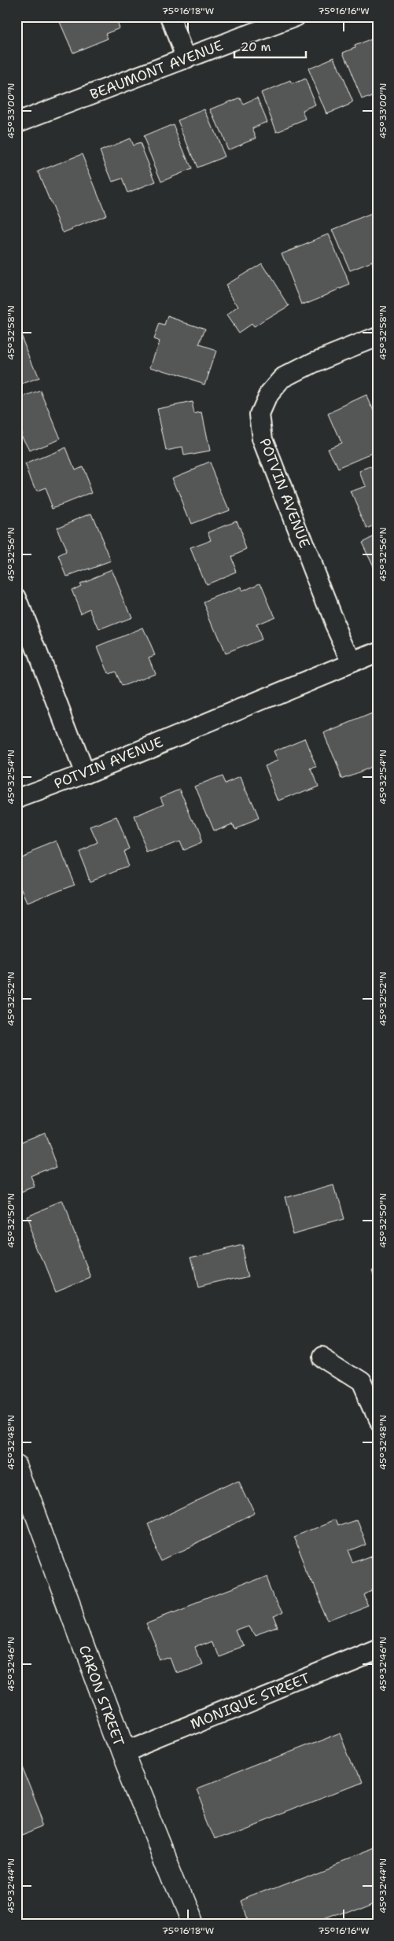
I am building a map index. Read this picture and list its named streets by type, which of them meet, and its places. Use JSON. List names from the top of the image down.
{
  "streets": {
    "street": [
      "BEAUMONT AVENUE",
      "POTVIN AVENUE",
      "CARON STREET",
      "MONIQUE STREET"
    ]
  },
  "crossings": [
    ["CARON STREET", "MONIQUE STREET"]
  ],
  "scale_bar": "20 m",
  "coordinates": [
    "75°16'18\"W",
    "75°16'16\"W",
    "45°33'00\"N",
    "45°32'58\"N",
    "45°32'56\"N",
    "45°32'54\"N",
    "45°32'52\"N",
    "45°32'50\"N",
    "45°32'48\"N",
    "45°32'46\"N",
    "45°32'44\"N"
  ]
}
